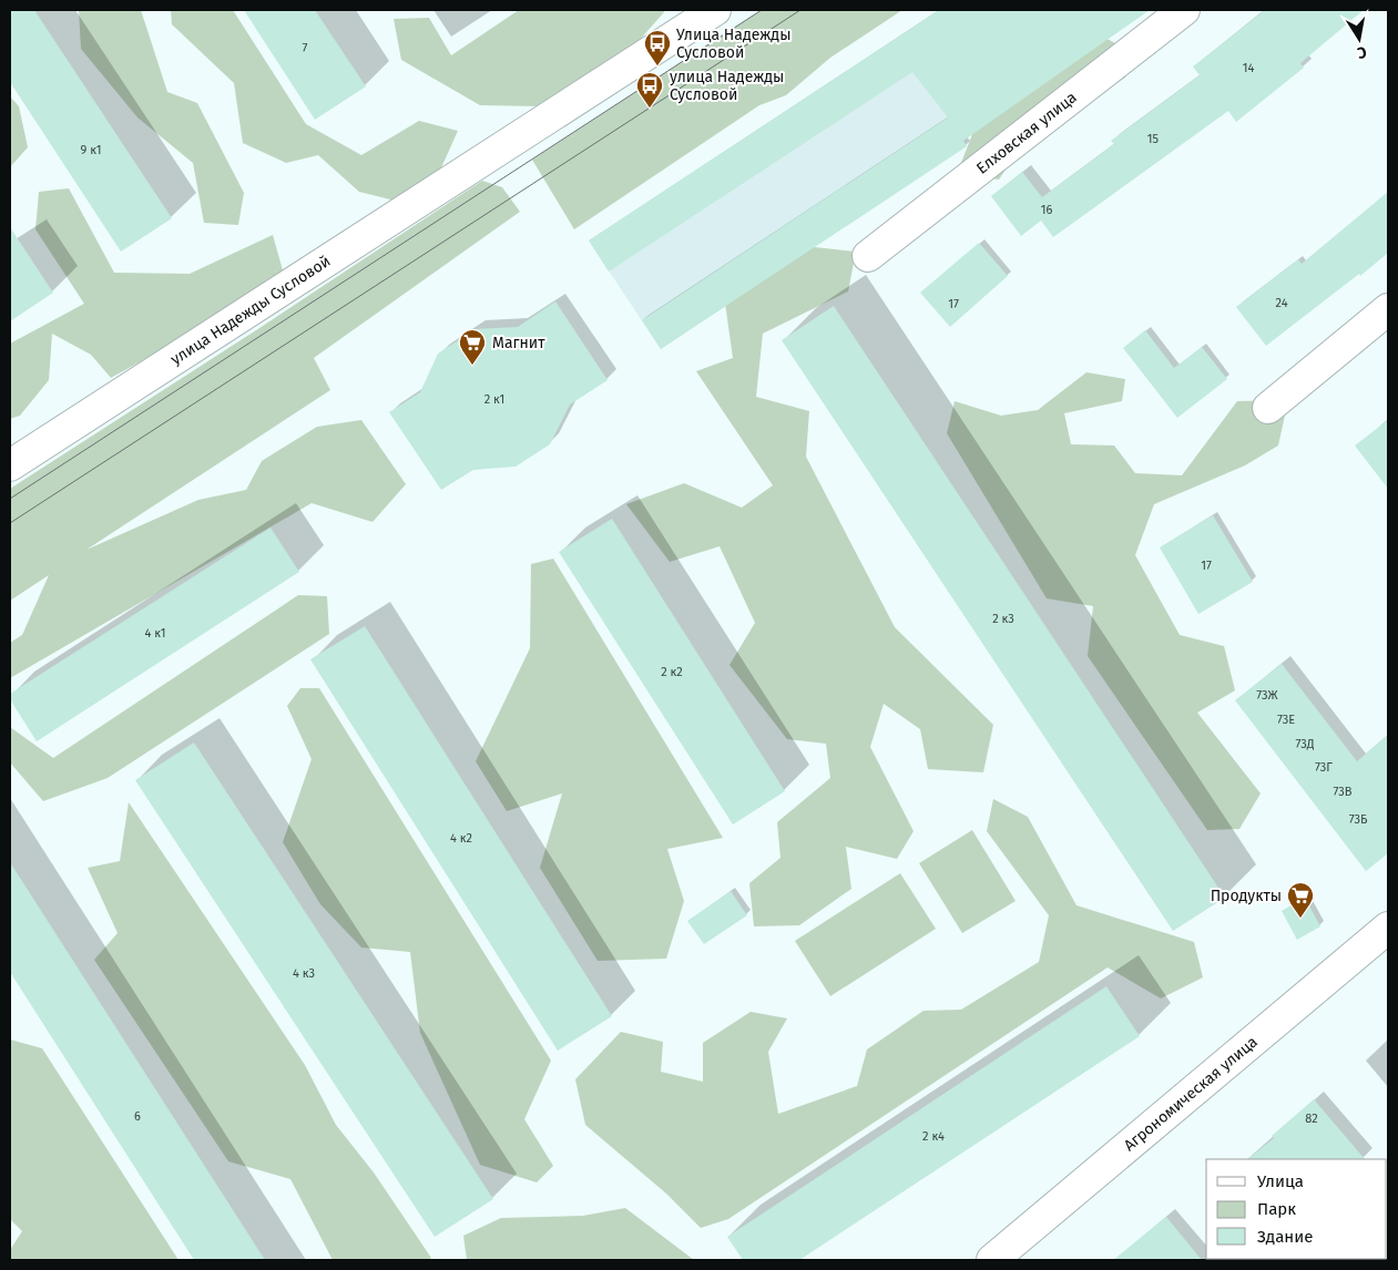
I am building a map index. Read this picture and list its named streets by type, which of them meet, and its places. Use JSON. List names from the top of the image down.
{
  "streets": {
    "street": ["Елховская улица", "улица Надежды Сусловой", "Агрономическая улица"]
  },
  "places": {
    "bus stop": ["Улица Надежды Сусловой", "улица Надежды Сусловой"],
    "supermarket": ["Магнит", "Продукты"]
  },
  "house_numbers": [
    "7",
    "14",
    "15",
    "9 к1",
    "16",
    "24",
    "17",
    "2 к1",
    "17",
    "2 к3",
    "4 к1",
    "2 к2",
    "73Ж",
    "73Е",
    "73Д",
    "73Г",
    "73В",
    "73Б",
    "4 к2",
    "4 к3",
    "6",
    "82",
    "2 к4"
  ],
  "legend": ["Улица", "Парк", "Здание"],
  "north": "bottom"
}
